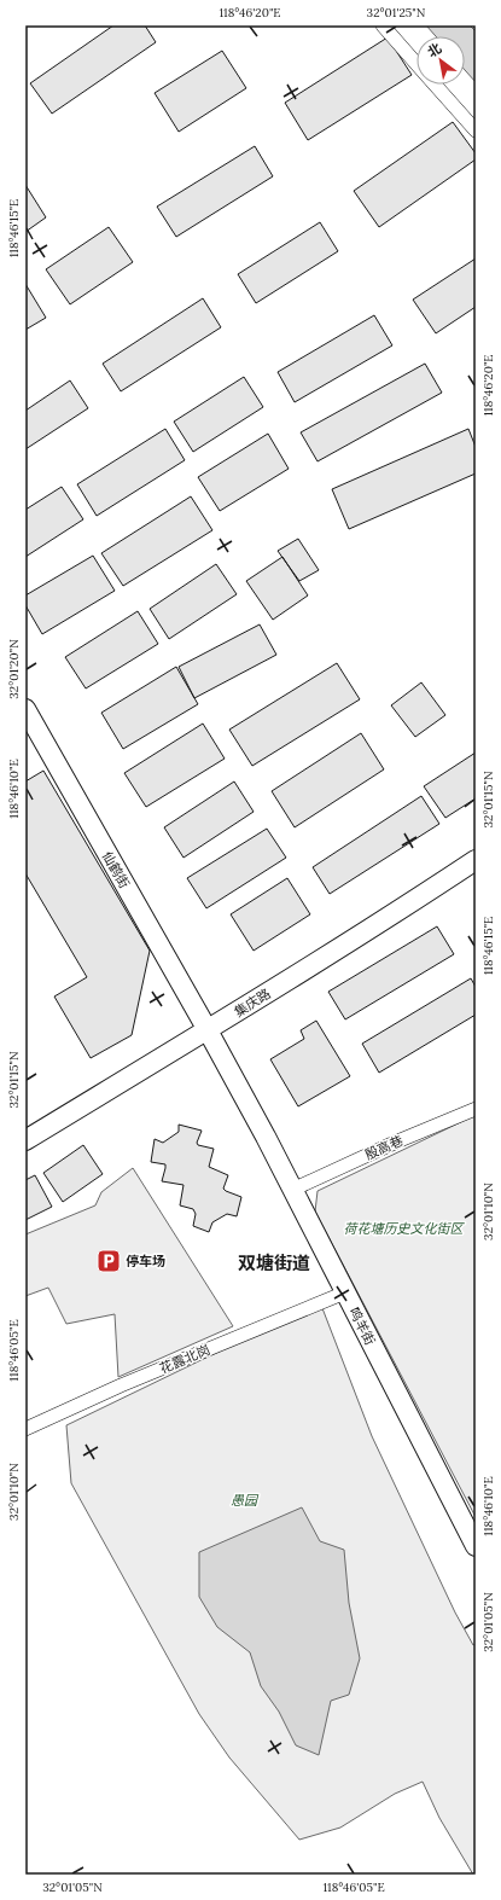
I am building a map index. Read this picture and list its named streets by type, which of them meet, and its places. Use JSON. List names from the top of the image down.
{
  "streets": {
    "street": [
      "仙鹤街",
      "集庆路",
      "殷高巷",
      "鸣羊街",
      "花露北岗"
    ]
  },
  "crossings": [
    ["仙鹤街", "集庆路"],
    ["仙鹤街", "鸣羊街"],
    ["集庆路", "鸣羊街"],
    ["殷高巷", "鸣羊街"],
    ["鸣羊街", "花露北岗"]
  ],
  "districts": ["双塘街道"],
  "parks": ["荷花塘历史文化街区", "愚园"],
  "places": {
    "parking": ["停车场"]
  },
  "north": "top left",
  "coordinates": [
    "118°46'20\"E",
    "32°01'25\"N",
    "118°46'15\"E",
    "32°01'20\"N",
    "118°46'10\"E",
    "32°01'15\"N",
    "32°01'10\"N",
    "118°46'05\"E",
    "32°01'05\"N"
  ]
}
